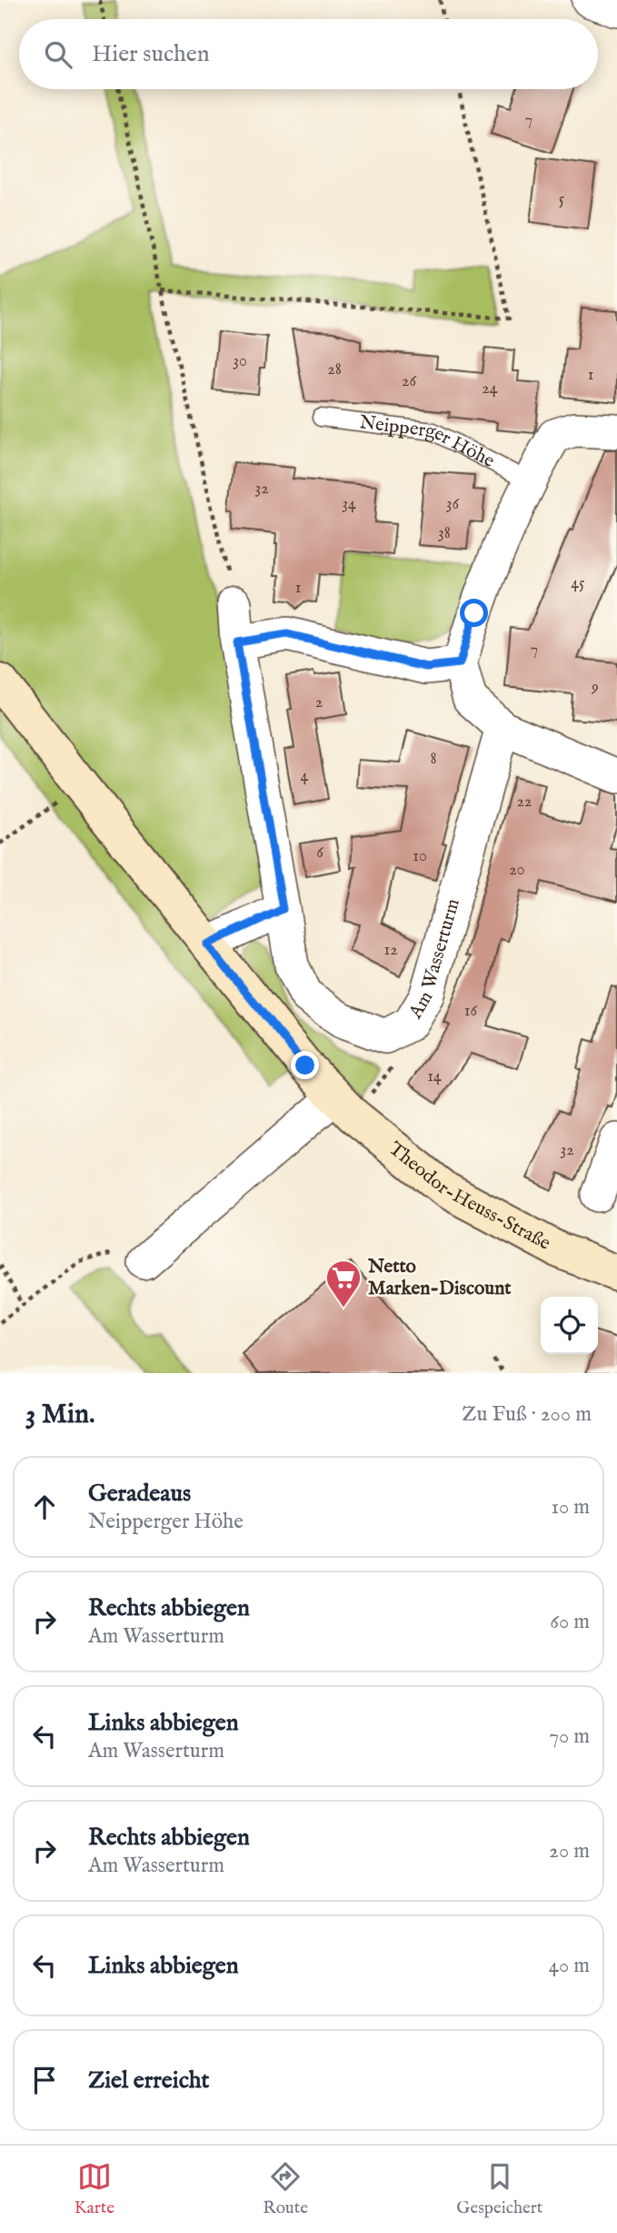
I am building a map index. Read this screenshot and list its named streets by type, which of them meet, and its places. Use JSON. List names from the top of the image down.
{
  "streets": {
    "main road": ["Theodor-Heuss-Straße"],
    "street": ["Am Wasserturm"],
    "lane": ["Neipperger Höhe"]
  },
  "places": {
    "supermarket": ["Netto Marken-Discount"]
  },
  "house_numbers": [
    "7",
    "5",
    "30",
    "28",
    "1",
    "26",
    "24",
    "32",
    "34",
    "36",
    "38",
    "45",
    "1",
    "7",
    "9",
    "2",
    "8",
    "4",
    "22",
    "6",
    "10",
    "20",
    "12",
    "16",
    "14",
    "32"
  ],
  "page": {
    "search": "Hier suchen",
    "heading": ["3 Min.", "Zu Fuß · 200 m"],
    "list": [
      ["Geradeaus", "Neipperger Höhe", "10 m"],
      ["Rechts abbiegen", "Am Wasserturm", "60 m"],
      ["Links abbiegen", "Am Wasserturm", "70 m"],
      ["Rechts abbiegen", "Am Wasserturm", "20 m"],
      ["Links abbiegen", "40 m"],
      "Ziel erreicht"
    ],
    "nav": ["Karte", "Route", "Gespeichert"]
  }
}
